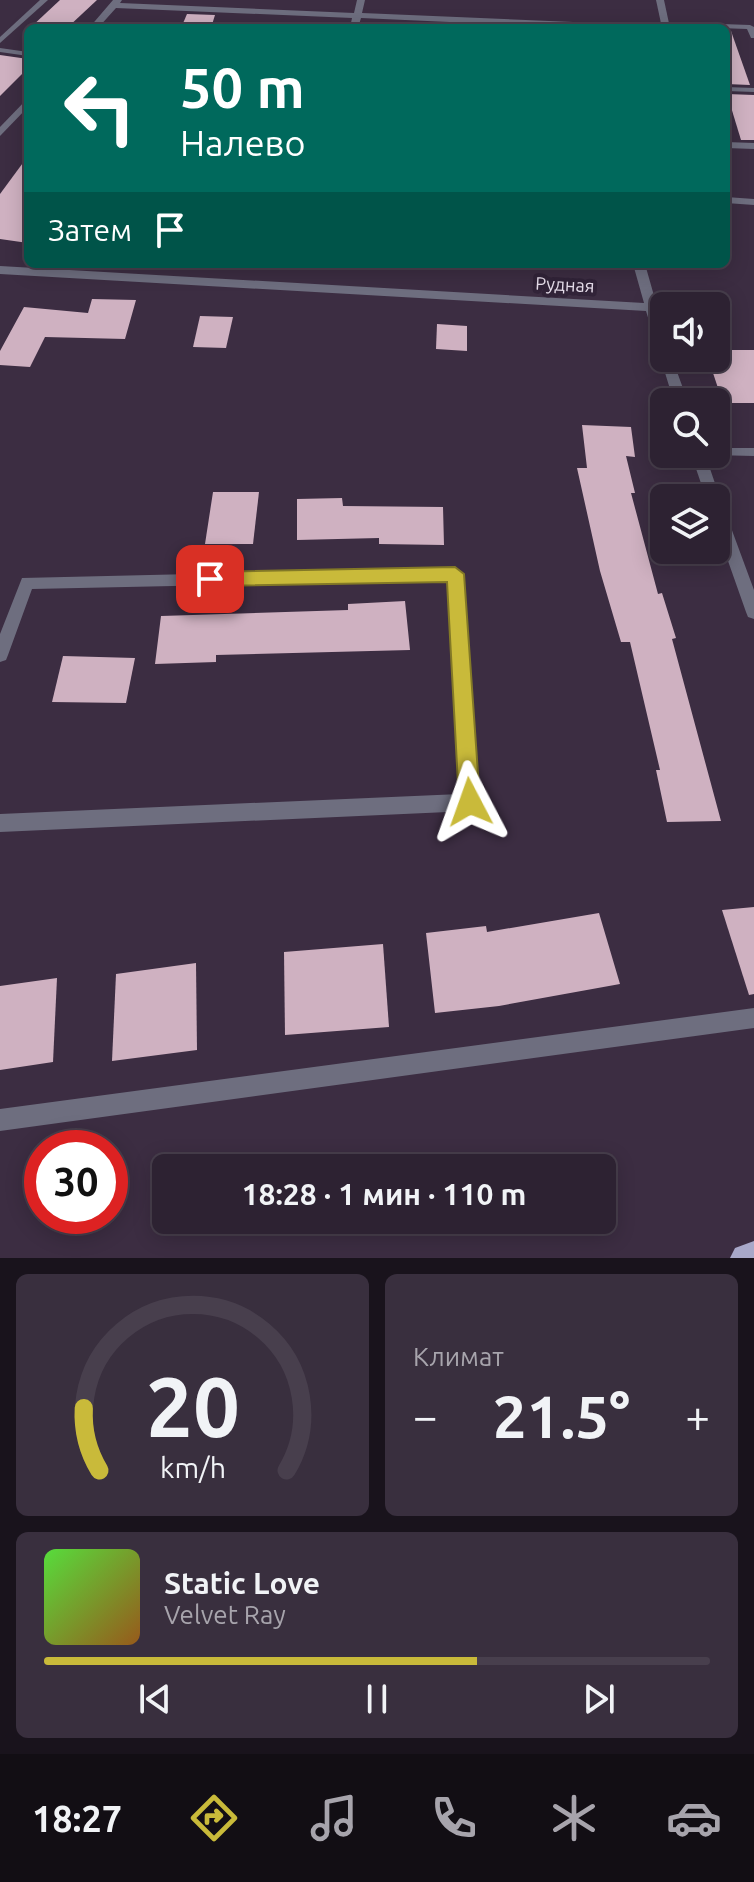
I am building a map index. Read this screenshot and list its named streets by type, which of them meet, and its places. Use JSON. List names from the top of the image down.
{
  "streets": {
    "street": ["Рудная"]
  },
  "page": {
    "turn": ["50 m", "Налево"],
    "then": "Затем",
    "limit": "30",
    "trip": "18:28 · 1 мин · 110 m",
    "tile": "Климат",
    "heat": ["−", "21.5°", "+"],
    "song": ["Static Love", "Velvet Ray"],
    "tabs": "18:27",
    "gauge": ["20", "km/h"]
  }
}
